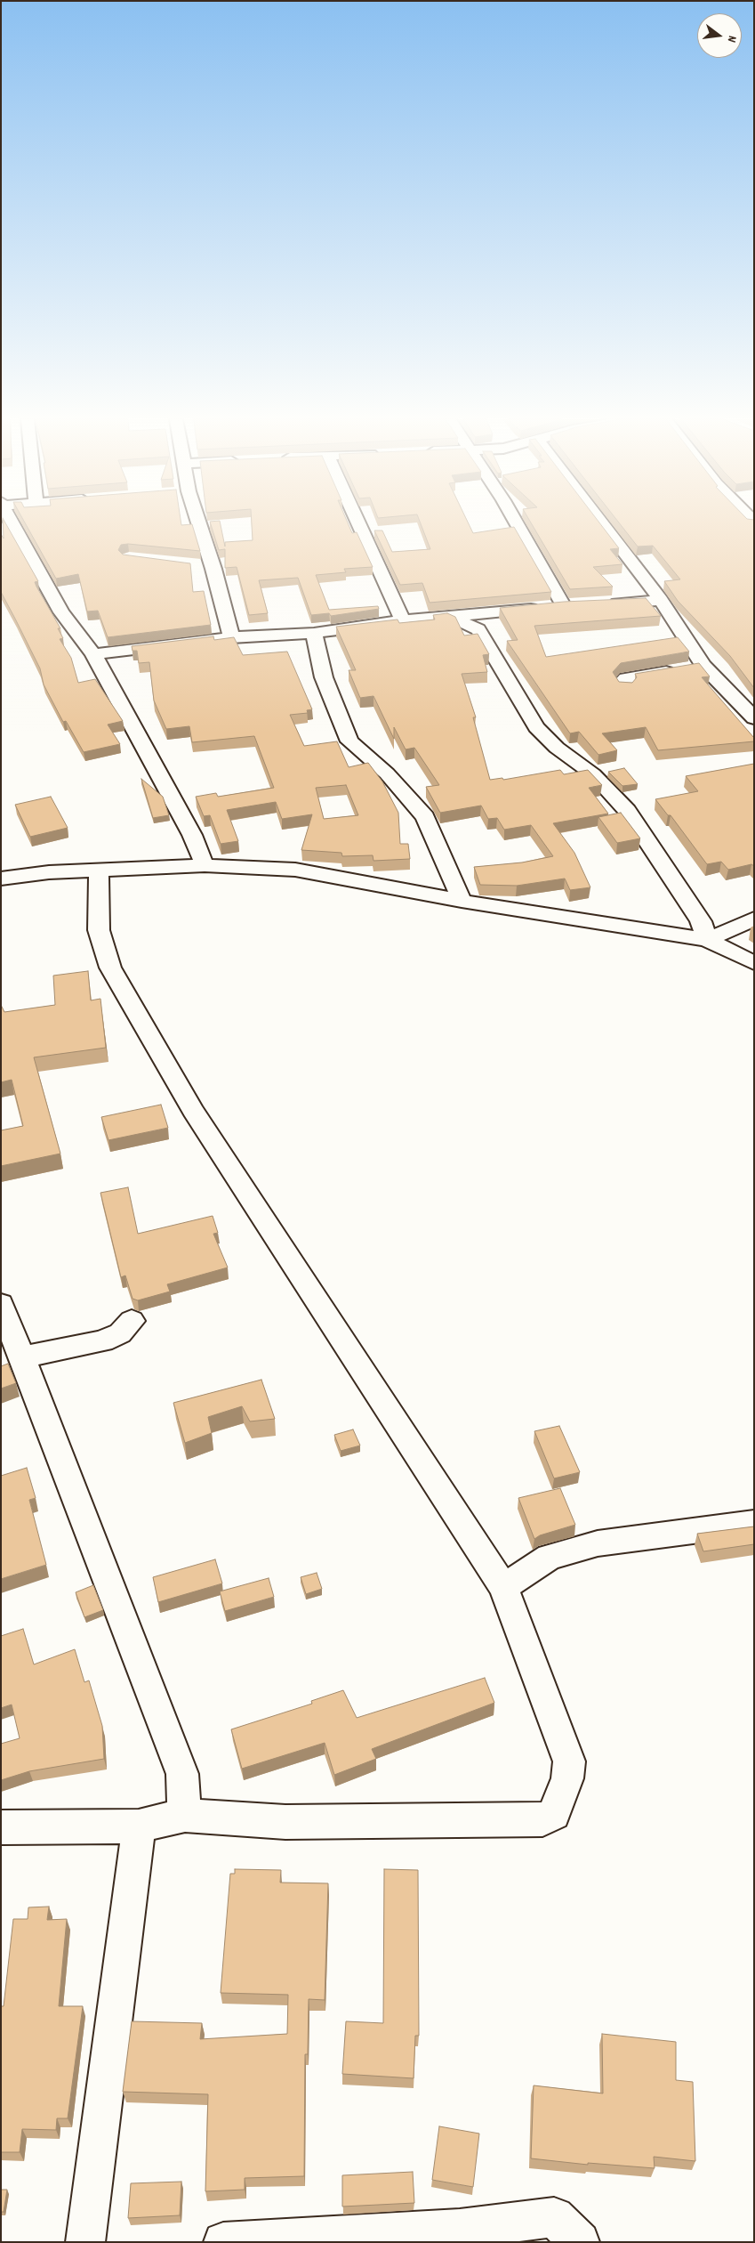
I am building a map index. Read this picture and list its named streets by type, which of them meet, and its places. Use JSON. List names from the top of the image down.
{
  "north": "right"
}
